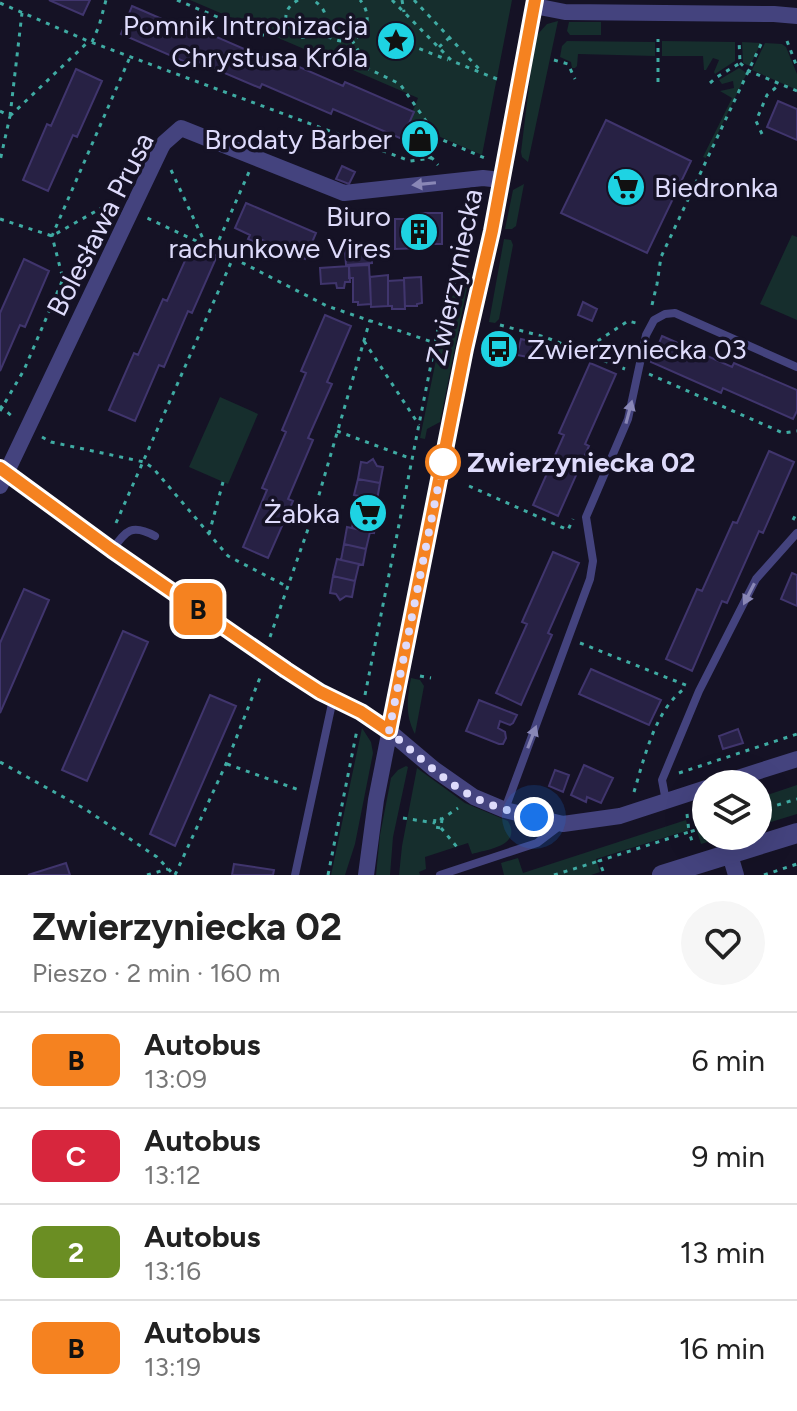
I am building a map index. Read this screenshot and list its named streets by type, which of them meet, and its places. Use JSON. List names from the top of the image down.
{
  "streets": {
    "street": ["Bolesława Prusa", "Zwierzyniecka"]
  },
  "crossings": [
    ["Bolesława Prusa", "Zwierzyniecka"]
  ],
  "places": {
    "place": ["Pomnik Intronizacja Chrystusa Króla"],
    "shop": ["Brodaty Barber"],
    "supermarket": ["Biedronka", "Żabka"],
    "building": ["Biuro rachunkowe Vires"],
    "bus stop": ["Zwierzyniecka 03"],
    "other": ["Zwierzyniecka 02"]
  },
  "lines": ["bus line B"],
  "page": {
    "on_map": "B",
    "heading": ["Zwierzyniecka 02", "Pieszo · 2 min · 160 m"],
    "list": [
      {
        "mark": "B",
        "name": "Autobus",
        "note": "13:09",
        "value": "6 min"
      },
      {
        "mark": "C",
        "name": "Autobus",
        "note": "13:12",
        "value": "9 min"
      },
      {
        "mark": "2",
        "name": "Autobus",
        "note": "13:16",
        "value": "13 min"
      },
      {
        "mark": "B",
        "name": "Autobus",
        "note": "13:19",
        "value": "16 min"
      }
    ]
  }
}
